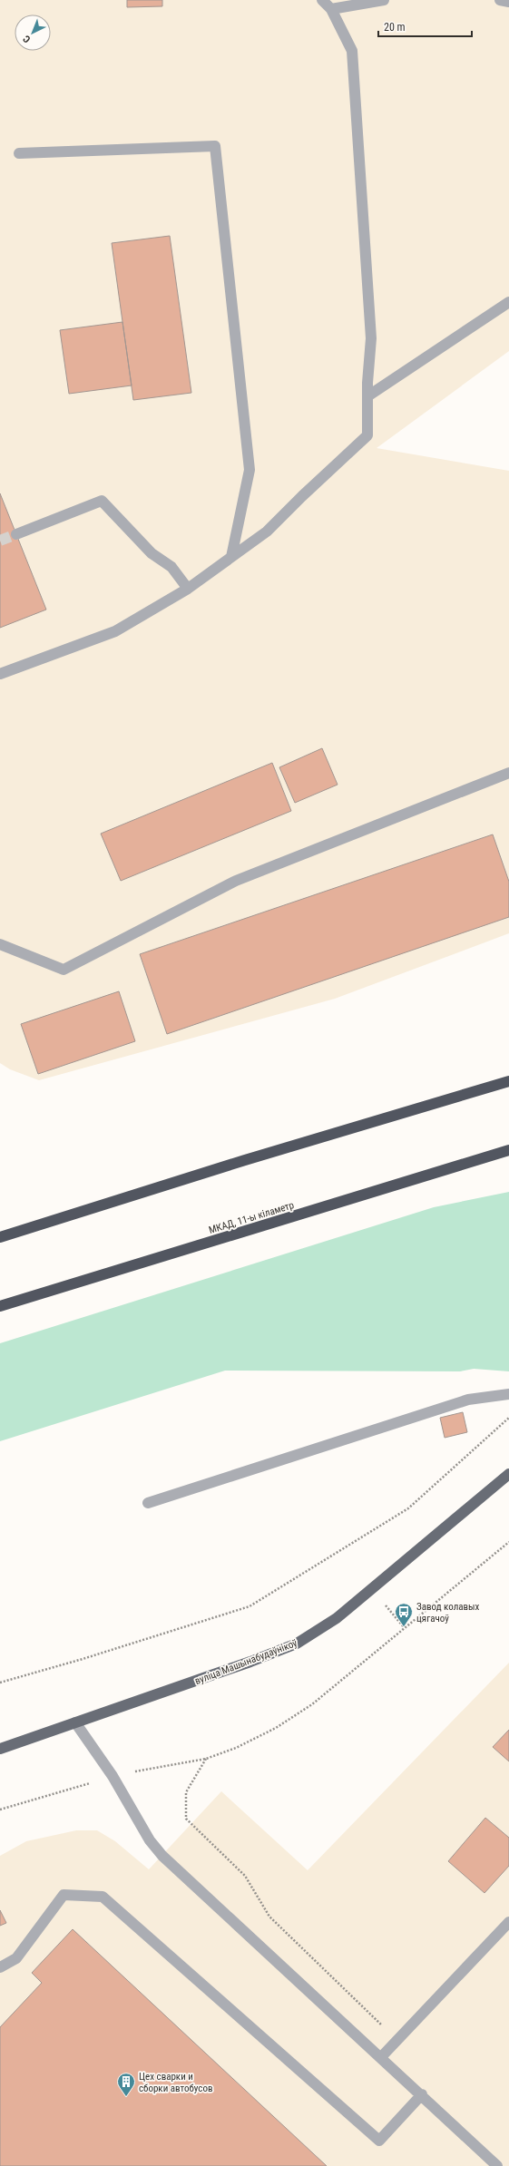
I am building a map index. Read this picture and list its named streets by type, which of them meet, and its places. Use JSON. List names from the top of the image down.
{
  "streets": {
    "highway": ["МКАД, 11-ы кіламетр"],
    "main road": ["вуліца Машынабудаўнікоў"]
  },
  "places": {
    "bus stop": ["Завод колавых цягачоў"],
    "building": ["Цех сварки и сборки автобусов"]
  },
  "scale_bar": "20 m",
  "north": "bottom left"
}
